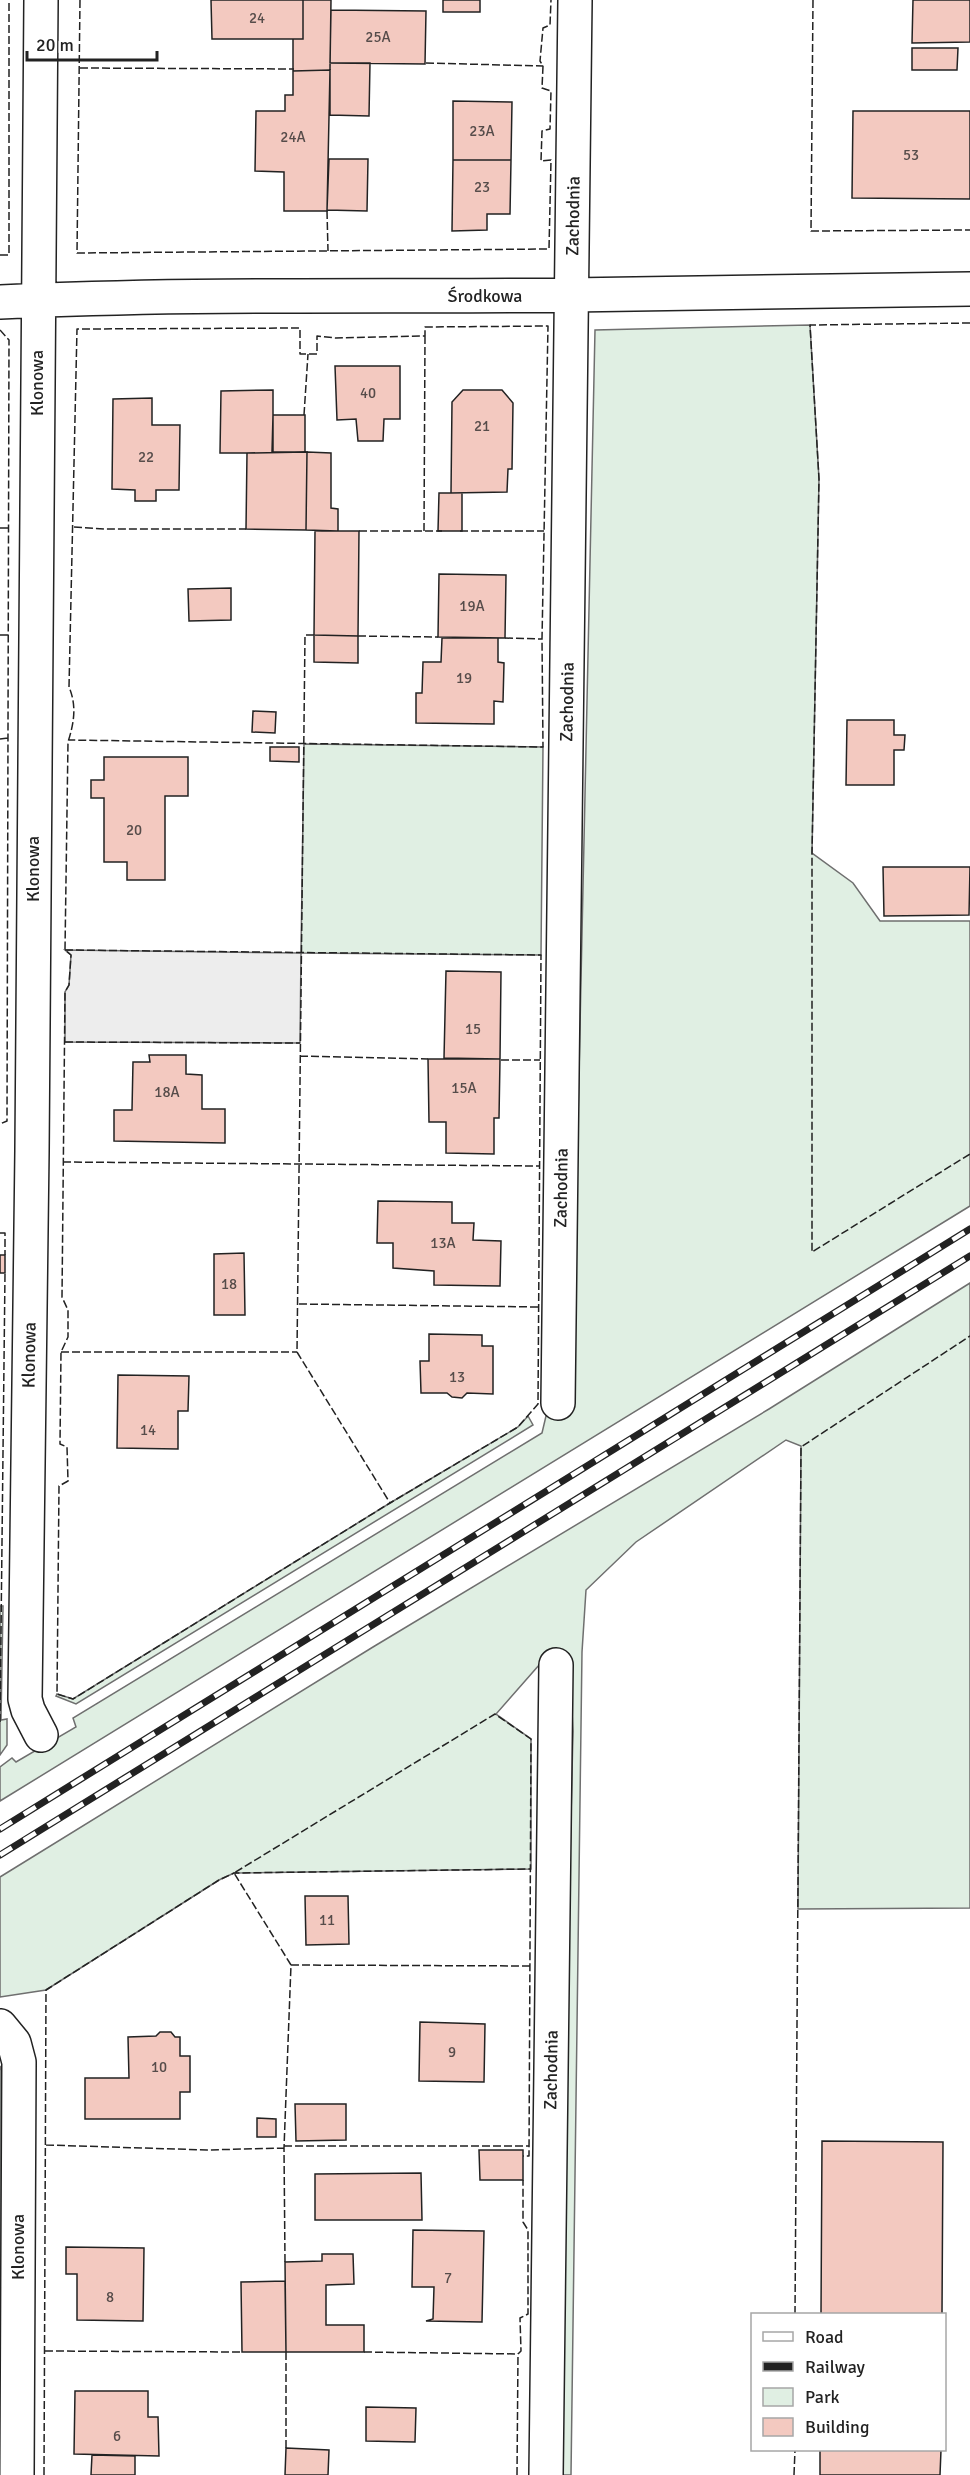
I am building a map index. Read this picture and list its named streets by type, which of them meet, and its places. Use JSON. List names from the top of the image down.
{
  "streets": {
    "street": ["Zachodnia", "Środkowa", "Klonowa"]
  },
  "crossings": [
    ["Zachodnia", "Środkowa"],
    ["Środkowa", "Klonowa"]
  ],
  "house_numbers": [
    "24",
    "25A",
    "23A",
    "24A",
    "53",
    "23",
    "40",
    "21",
    "22",
    "19A",
    "19",
    "20",
    "15",
    "15A",
    "18A",
    "13A",
    "18",
    "13",
    "14",
    "11",
    "9",
    "10",
    "7",
    "8",
    "6"
  ],
  "legend": [
    "Road",
    "Railway",
    "Park",
    "Building"
  ],
  "scale_bar": "20 m"
}
